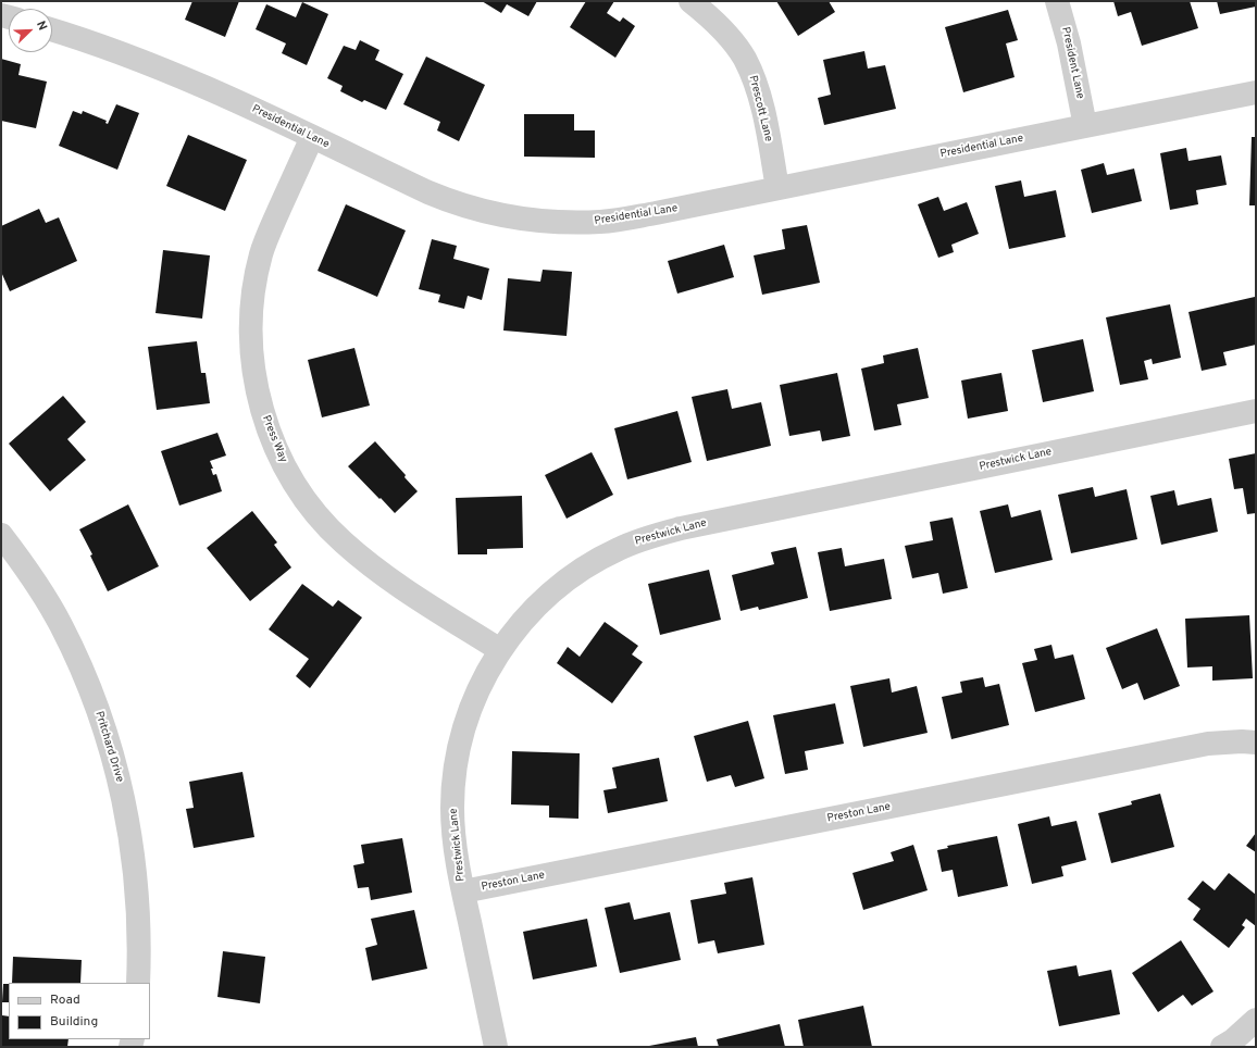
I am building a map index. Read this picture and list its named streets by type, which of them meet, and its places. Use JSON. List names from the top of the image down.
{
  "streets": {
    "street": [
      "President Lane",
      "Prescott Lane",
      "Presidential Lane",
      "Press Way",
      "Prestwick Lane",
      "Pritchard Drive",
      "Preston Lane"
    ]
  },
  "crossings": [
    ["President Lane", "Presidential Lane"],
    ["Prescott Lane", "Presidential Lane"],
    ["Presidential Lane", "Press Way"],
    ["Press Way", "Prestwick Lane"],
    ["Prestwick Lane", "Preston Lane"]
  ],
  "legend": ["Road", "Building"],
  "north": "top right"
}
